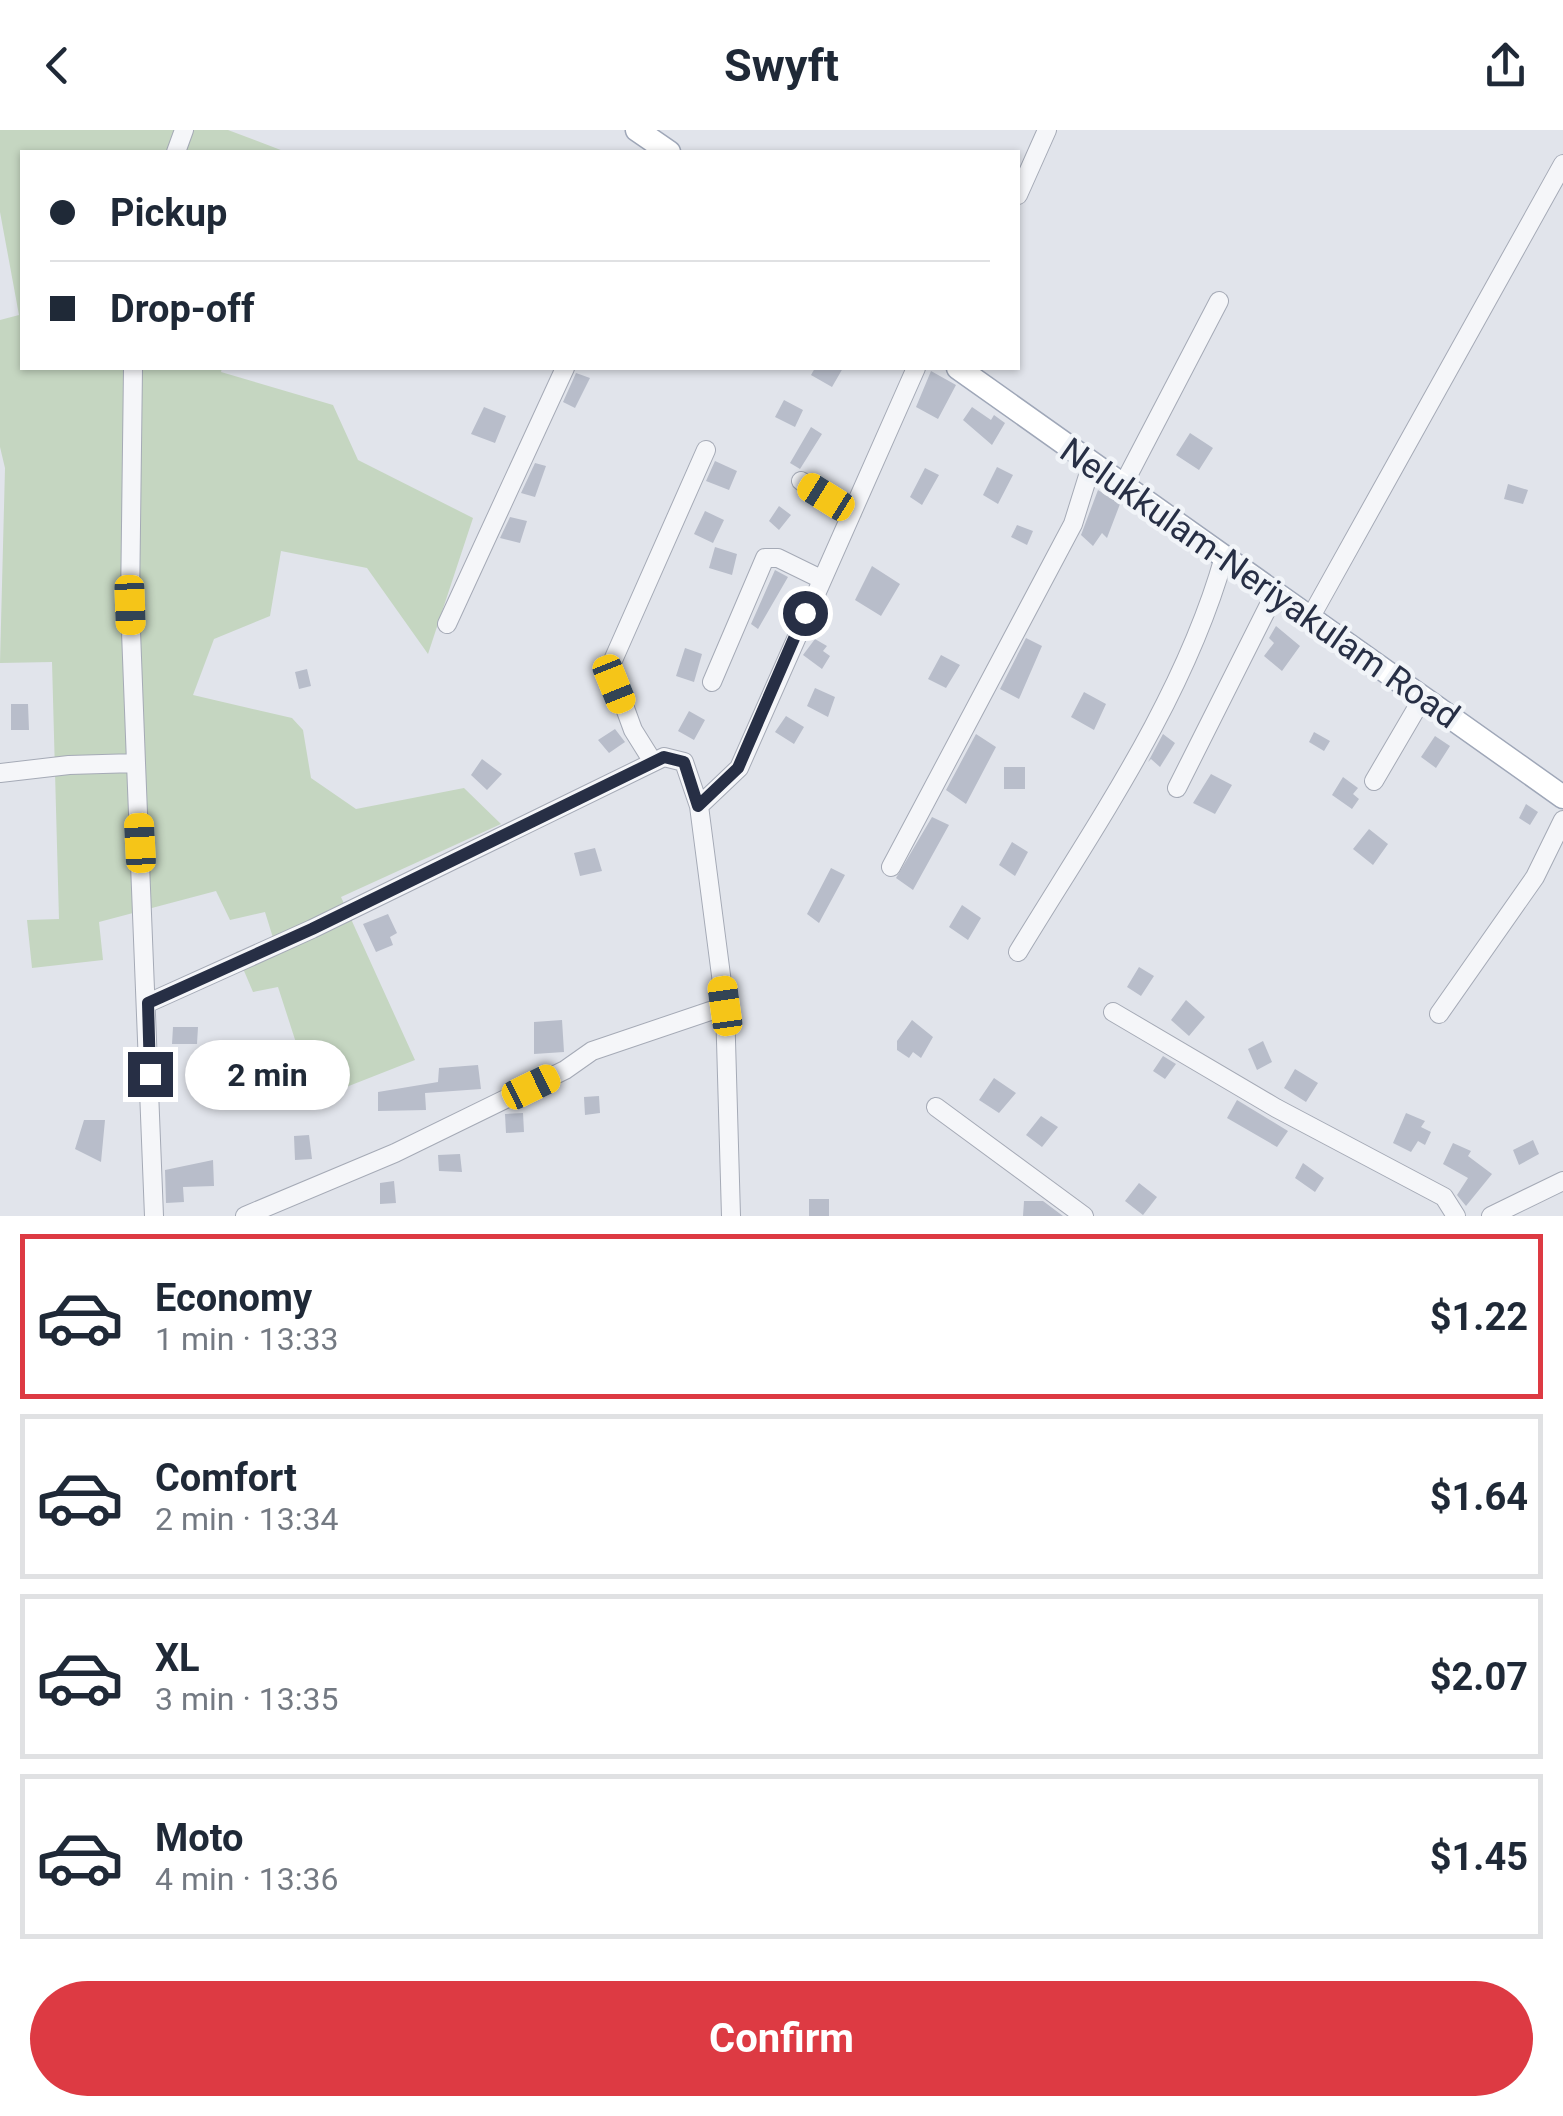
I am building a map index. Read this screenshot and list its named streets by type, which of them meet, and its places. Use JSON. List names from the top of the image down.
{
  "streets": {
    "main road": ["Nelukkulam-Neriyakulam Road"]
  },
  "page": {
    "header": "Swyft",
    "banner": ["Pickup", "Drop-off"],
    "bubble": "2 min",
    "list": [
      {
        "name": "Economy",
        "note": "1 min · 13:33",
        "value": "$1.22"
      },
      {
        "name": "Comfort",
        "note": "2 min · 13:34",
        "value": "$1.64"
      },
      {
        "name": "XL",
        "note": "3 min · 13:35",
        "value": "$2.07"
      },
      {
        "name": "Moto",
        "note": "4 min · 13:36",
        "value": "$1.45"
      }
    ],
    "buttons": "Confirm"
  }
}
